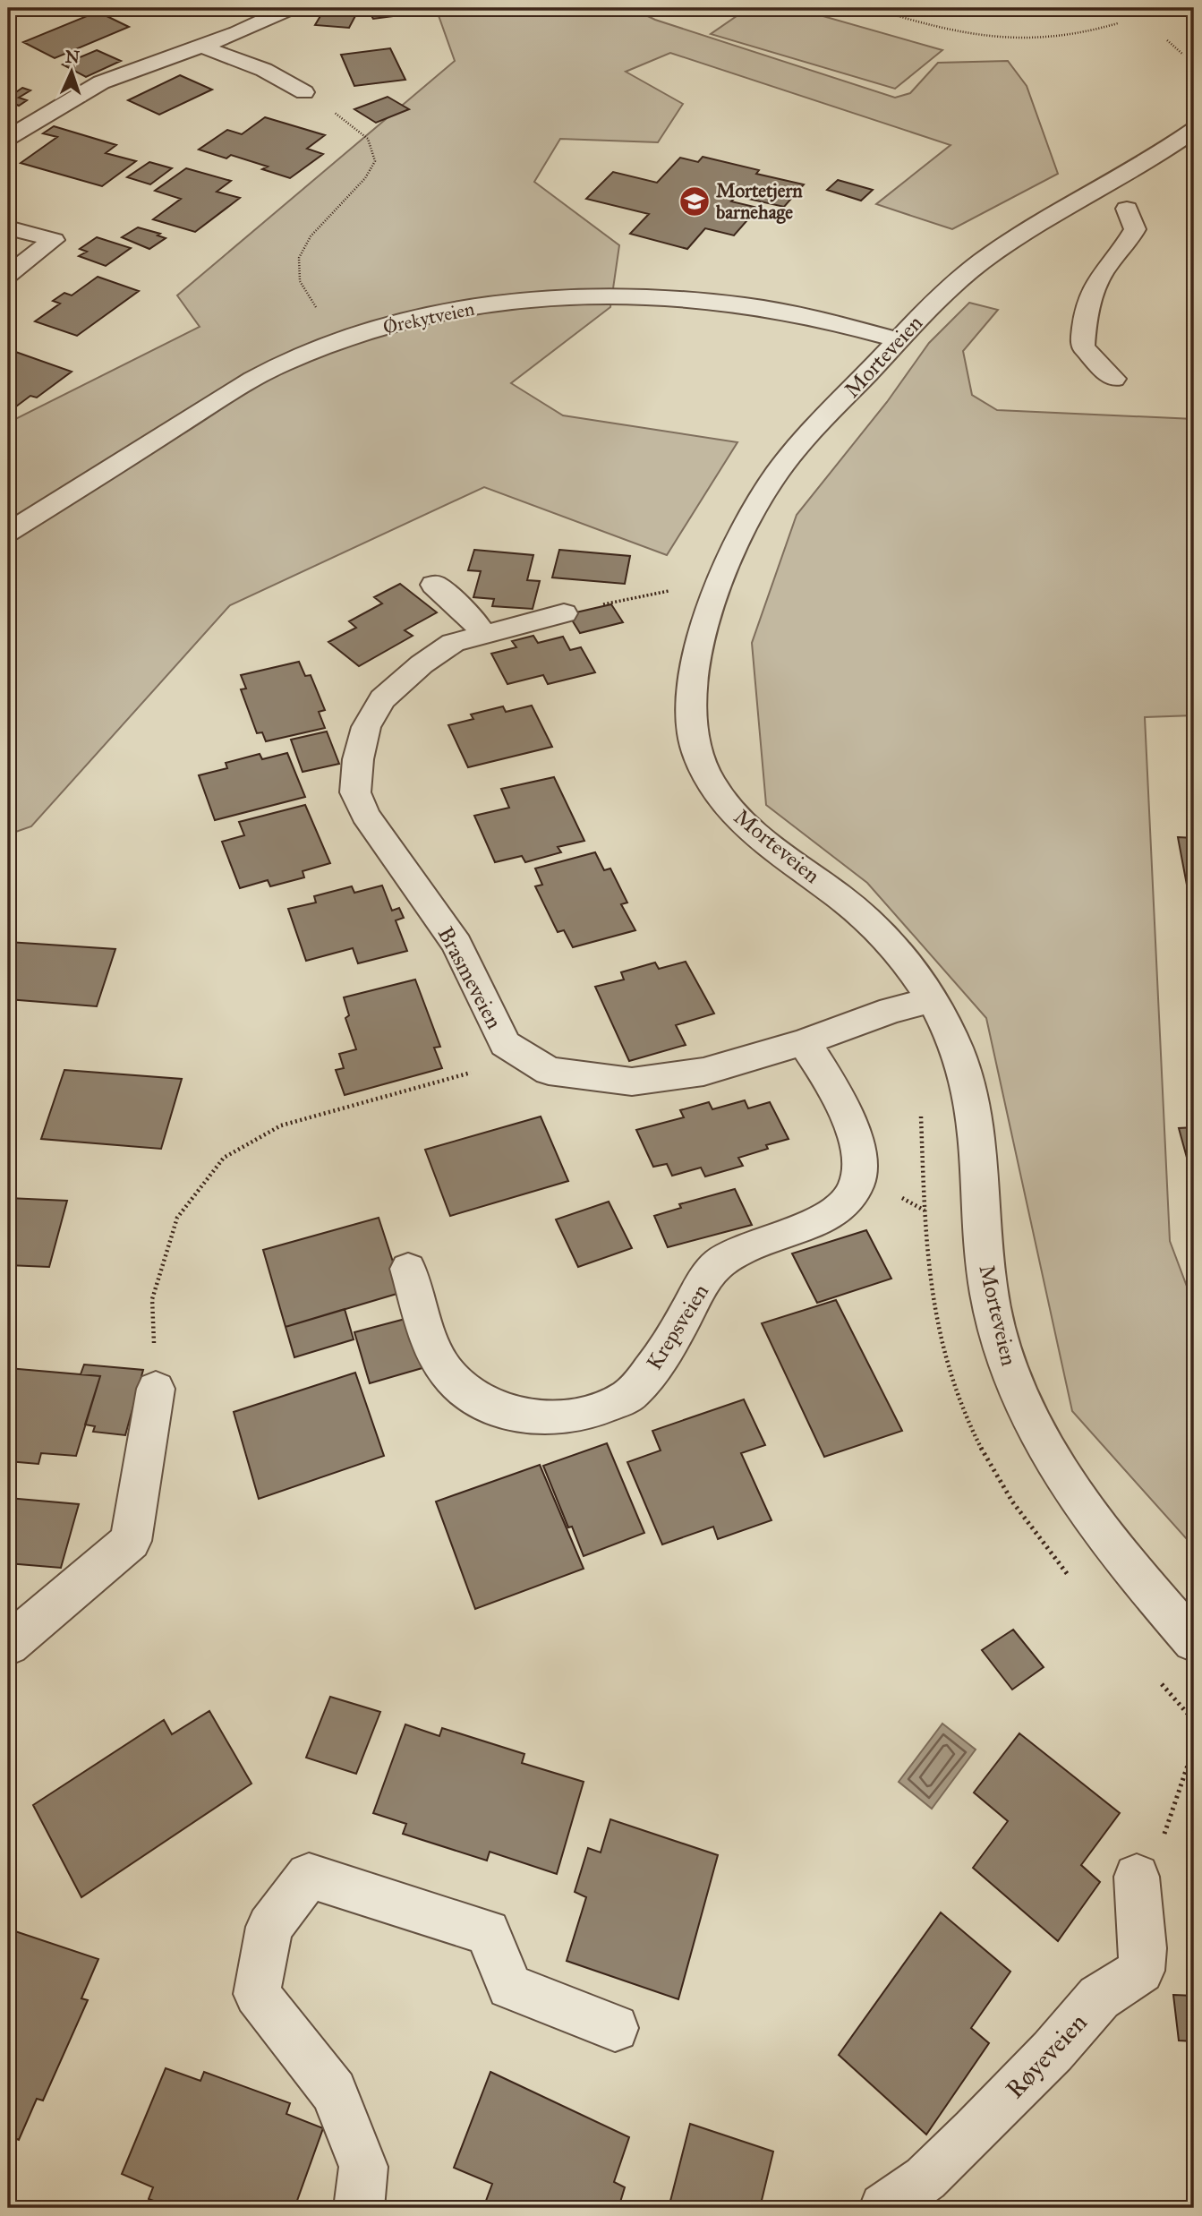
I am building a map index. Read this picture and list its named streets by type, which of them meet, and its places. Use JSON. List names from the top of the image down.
{
  "streets": {
    "street": [
      "Ørekytveien",
      "Morteveien",
      "Brasmeveien",
      "Krepsveien",
      "Røyeveien"
    ]
  },
  "crossings": [
    ["Ørekytveien", "Morteveien"],
    ["Morteveien", "Brasmeveien"],
    ["Brasmeveien", "Krepsveien"]
  ],
  "places": {
    "school or university": ["Mortetjern barnehage"]
  },
  "north": "top"
}
